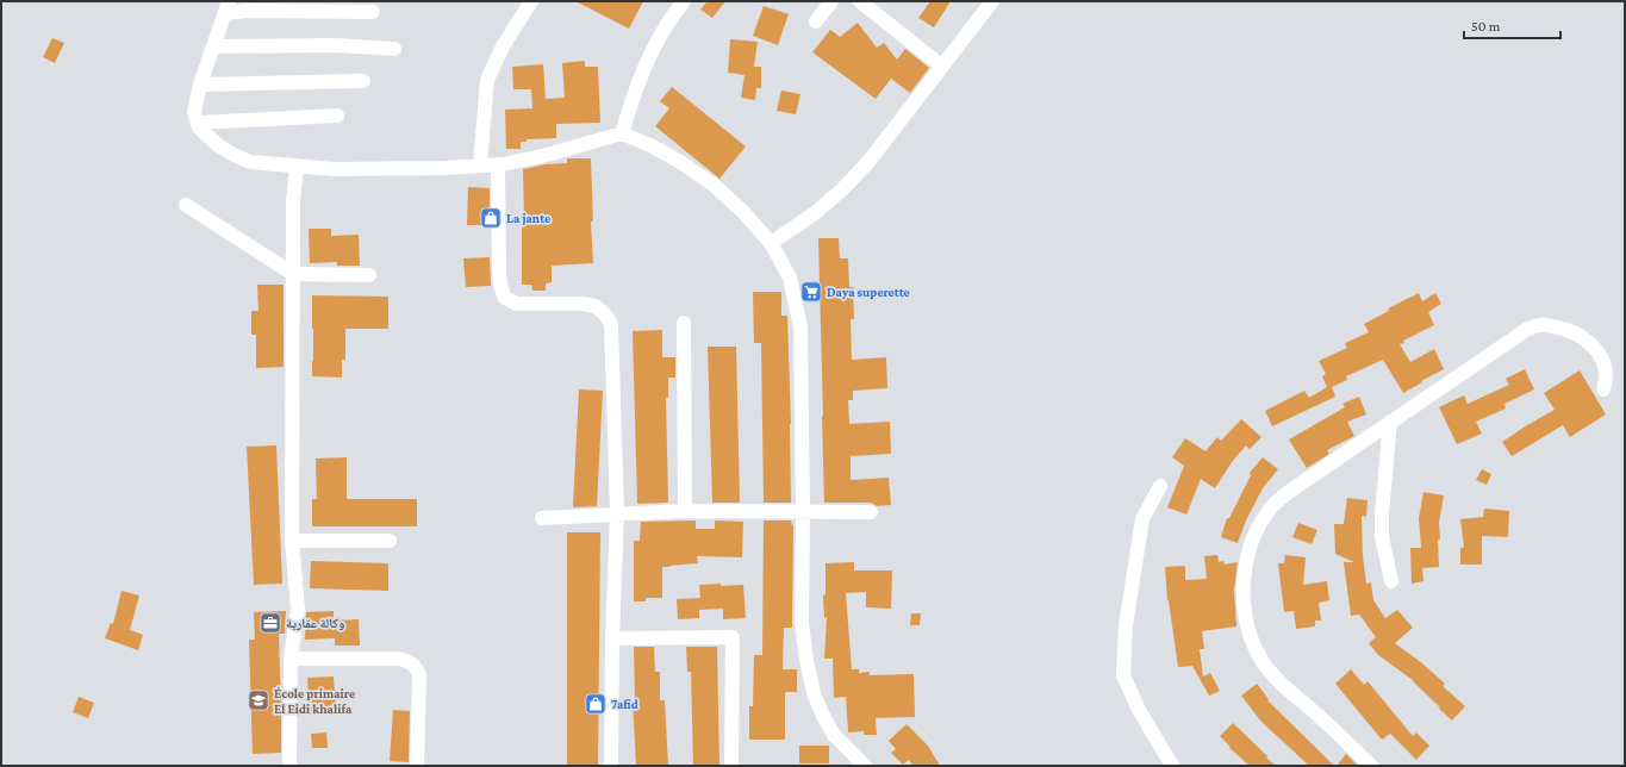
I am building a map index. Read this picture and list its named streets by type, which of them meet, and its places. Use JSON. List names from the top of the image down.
{
  "places": {
    "shop": ["La jante", "7afid"],
    "supermarket": ["Daya superette"],
    "office": ["وكالة عقارية"],
    "school or university": ["École primaire El Eidi khalifa"]
  },
  "scale_bar": "50 m"
}
